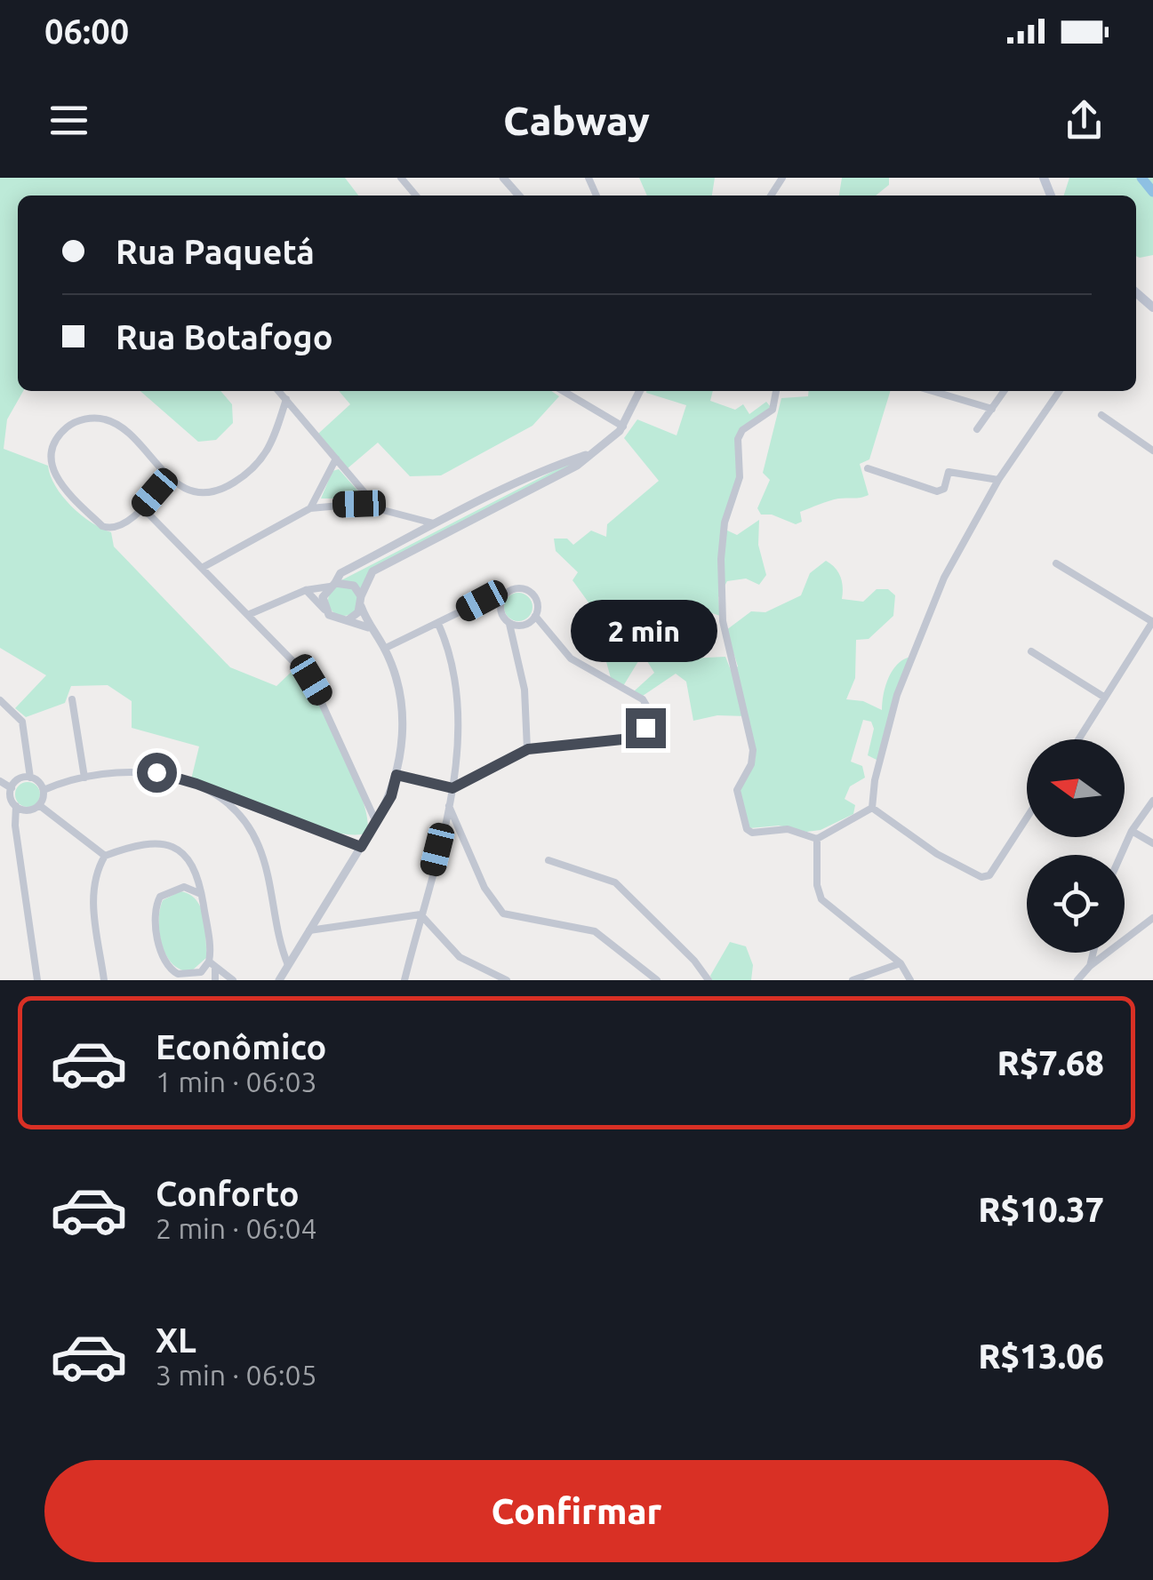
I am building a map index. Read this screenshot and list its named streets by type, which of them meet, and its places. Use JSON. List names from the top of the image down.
{
  "north": "left",
  "page": {
    "status": "06:00",
    "header": "Cabway",
    "banner": ["Rua Paquetá", "Rua Botafogo"],
    "bubble": "2 min",
    "list": [
      {
        "name": "Econômico",
        "note": "1 min · 06:03",
        "value": "R$7.68"
      },
      {
        "name": "Conforto",
        "note": "2 min · 06:04",
        "value": "R$10.37"
      },
      {
        "name": "XL",
        "note": "3 min · 06:05",
        "value": "R$13.06"
      }
    ],
    "buttons": "Confirmar"
  }
}
